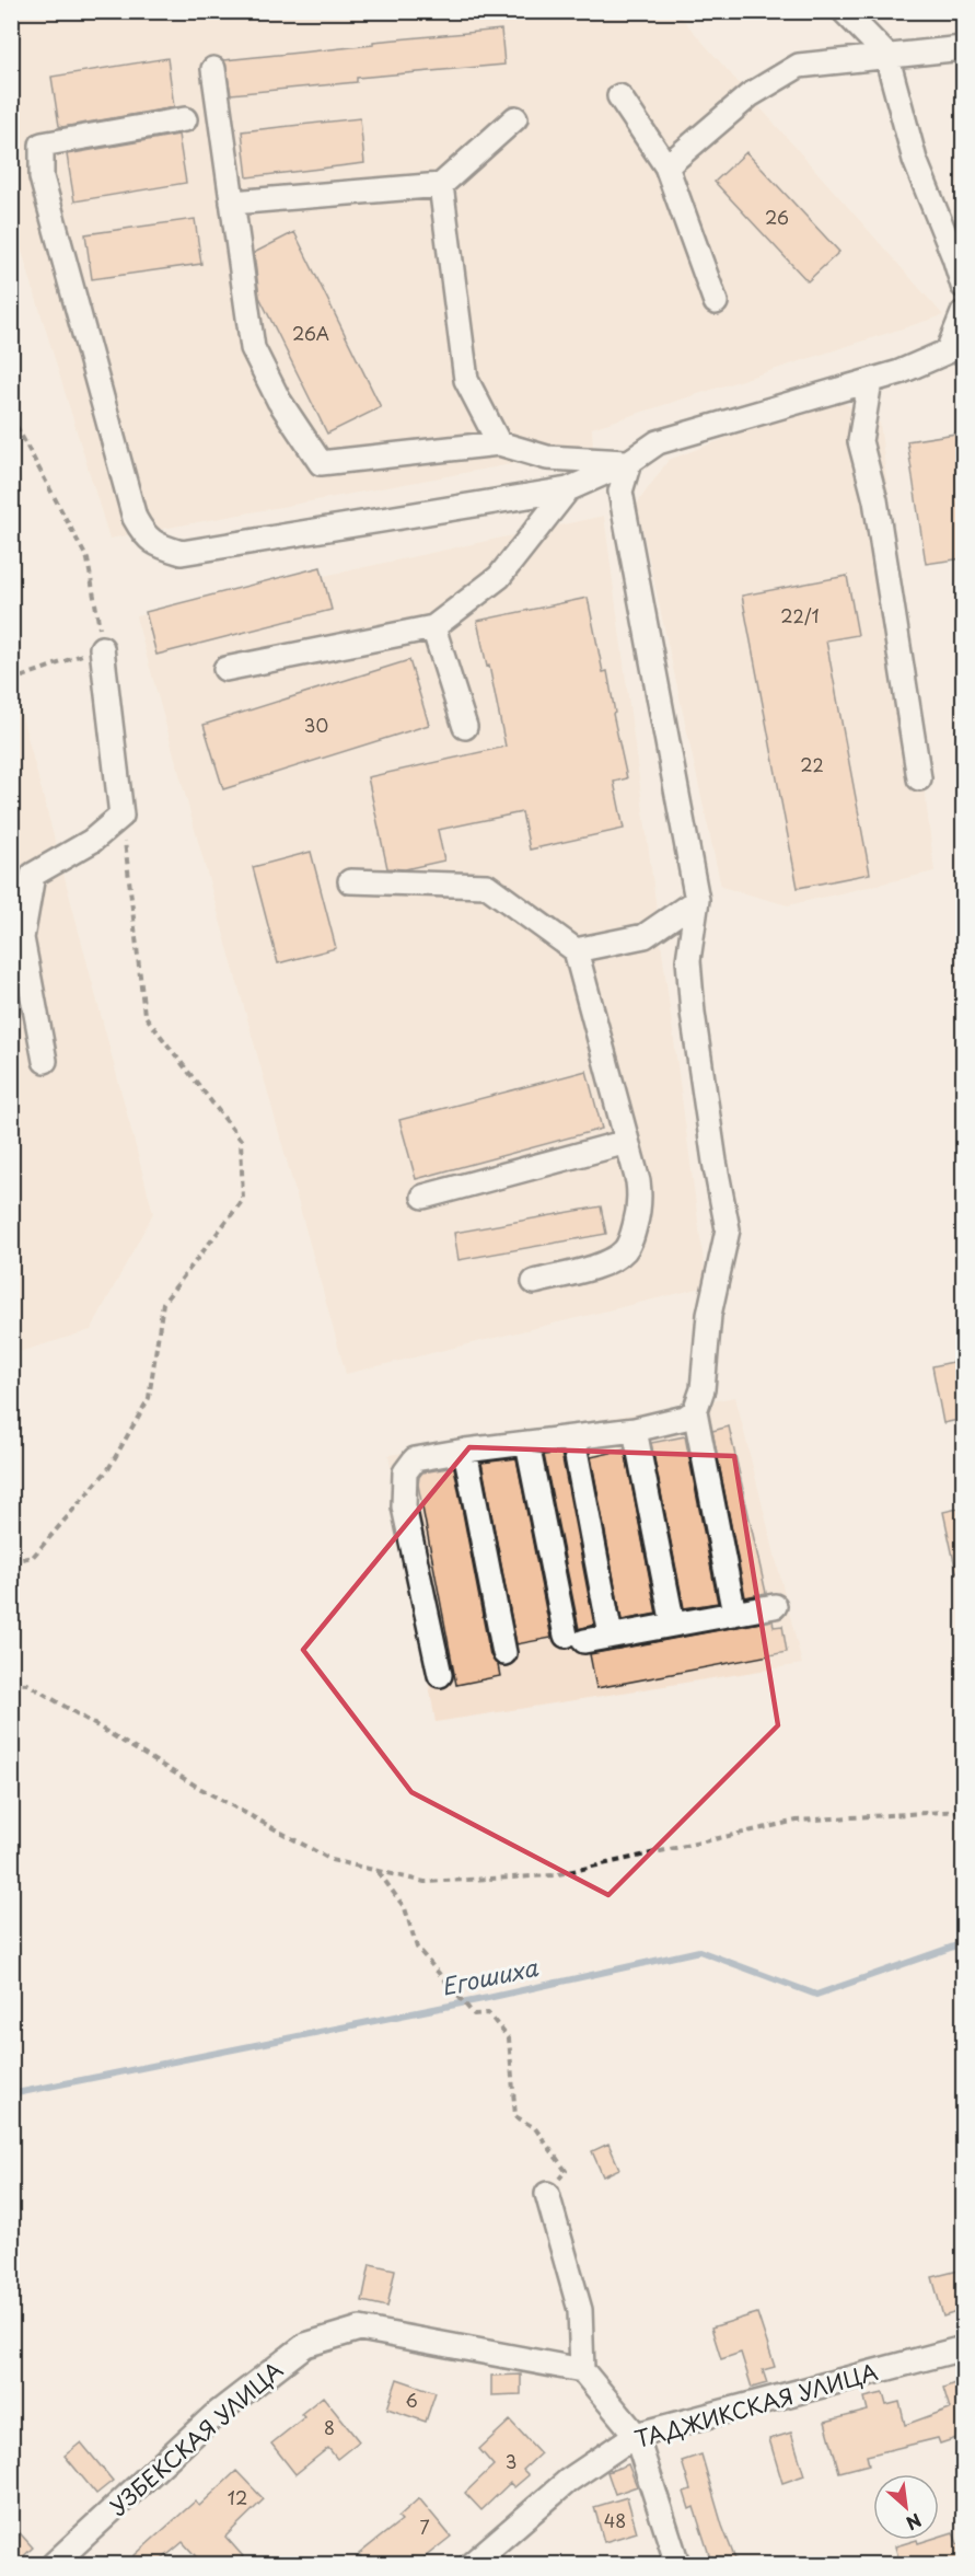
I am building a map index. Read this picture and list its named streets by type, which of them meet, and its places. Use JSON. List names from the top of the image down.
{
  "streets": {
    "street": ["ТАДЖИКСКАЯ УЛИЦА", "УЗБЕКСКАЯ УЛИЦА"]
  },
  "water": ["Егошиха"],
  "house_numbers": [
    "26",
    "26А",
    "22/1",
    "30",
    "22",
    "6",
    "8",
    "3",
    "12",
    "48",
    "7"
  ],
  "north": "bottom right"
}
